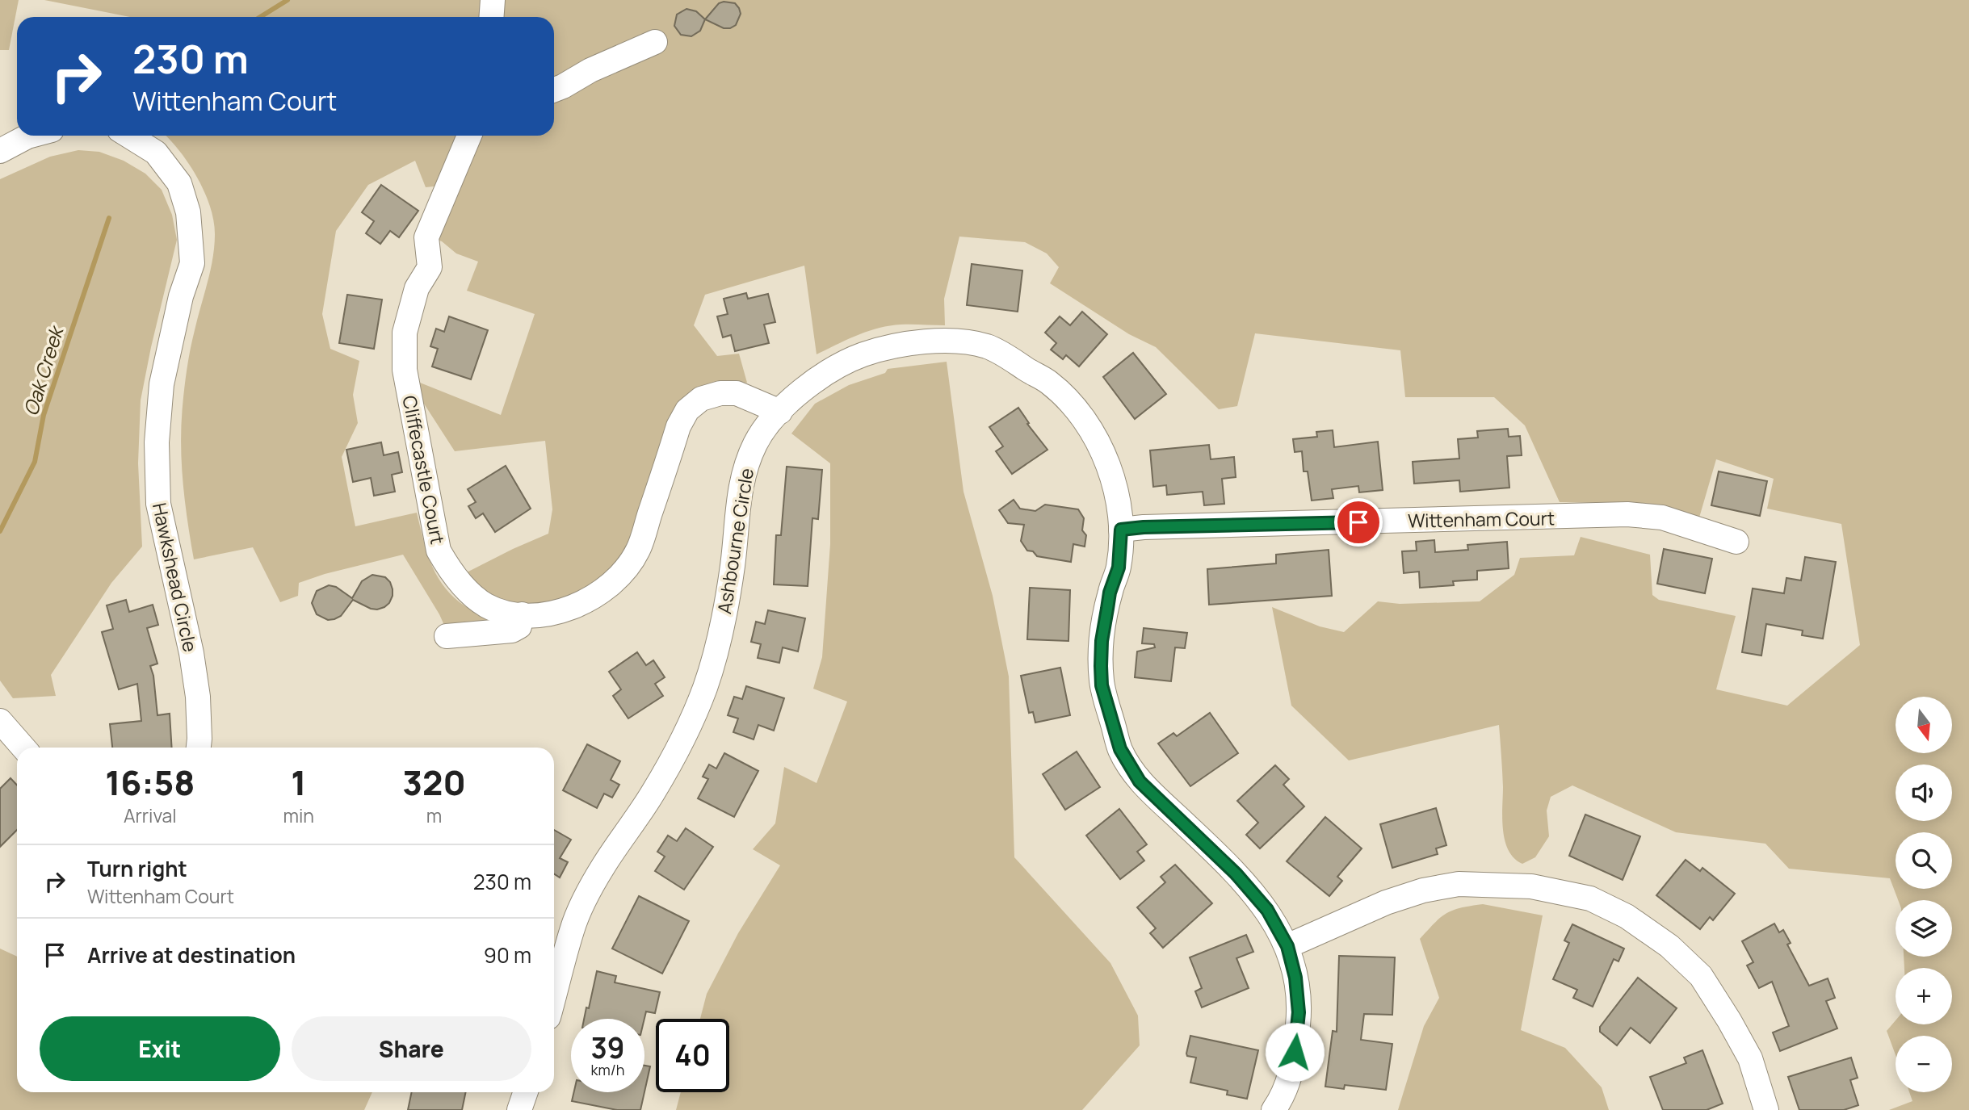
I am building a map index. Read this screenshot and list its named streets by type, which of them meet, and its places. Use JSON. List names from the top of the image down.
{
  "streets": {
    "street": [
      "Cliffecastle Court",
      "Wittenham Court",
      "Ashbourne Circle",
      "Hawkshead Circle"
    ]
  },
  "crossings": [
    ["Cliffecastle Court", "Ashbourne Circle"],
    ["Wittenham Court", "Ashbourne Circle"]
  ],
  "water": ["Oak Creek"],
  "north": "bottom",
  "page": {
    "turn": ["230 m", "Wittenham Court"],
    "map_buttons": ["+", "−"],
    "eta": [
      "16:58",
      "Arrival",
      "1",
      "min",
      "320",
      "m"
    ],
    "list": [
      {
        "name": "Turn right",
        "note": "Wittenham Court",
        "value": "230 m"
      },
      {
        "name": "Arrive at destination",
        "value": "90 m"
      }
    ],
    "buttons": ["Exit", "Share"],
    "speed": "39 km/h",
    "limit": "40"
  }
}
